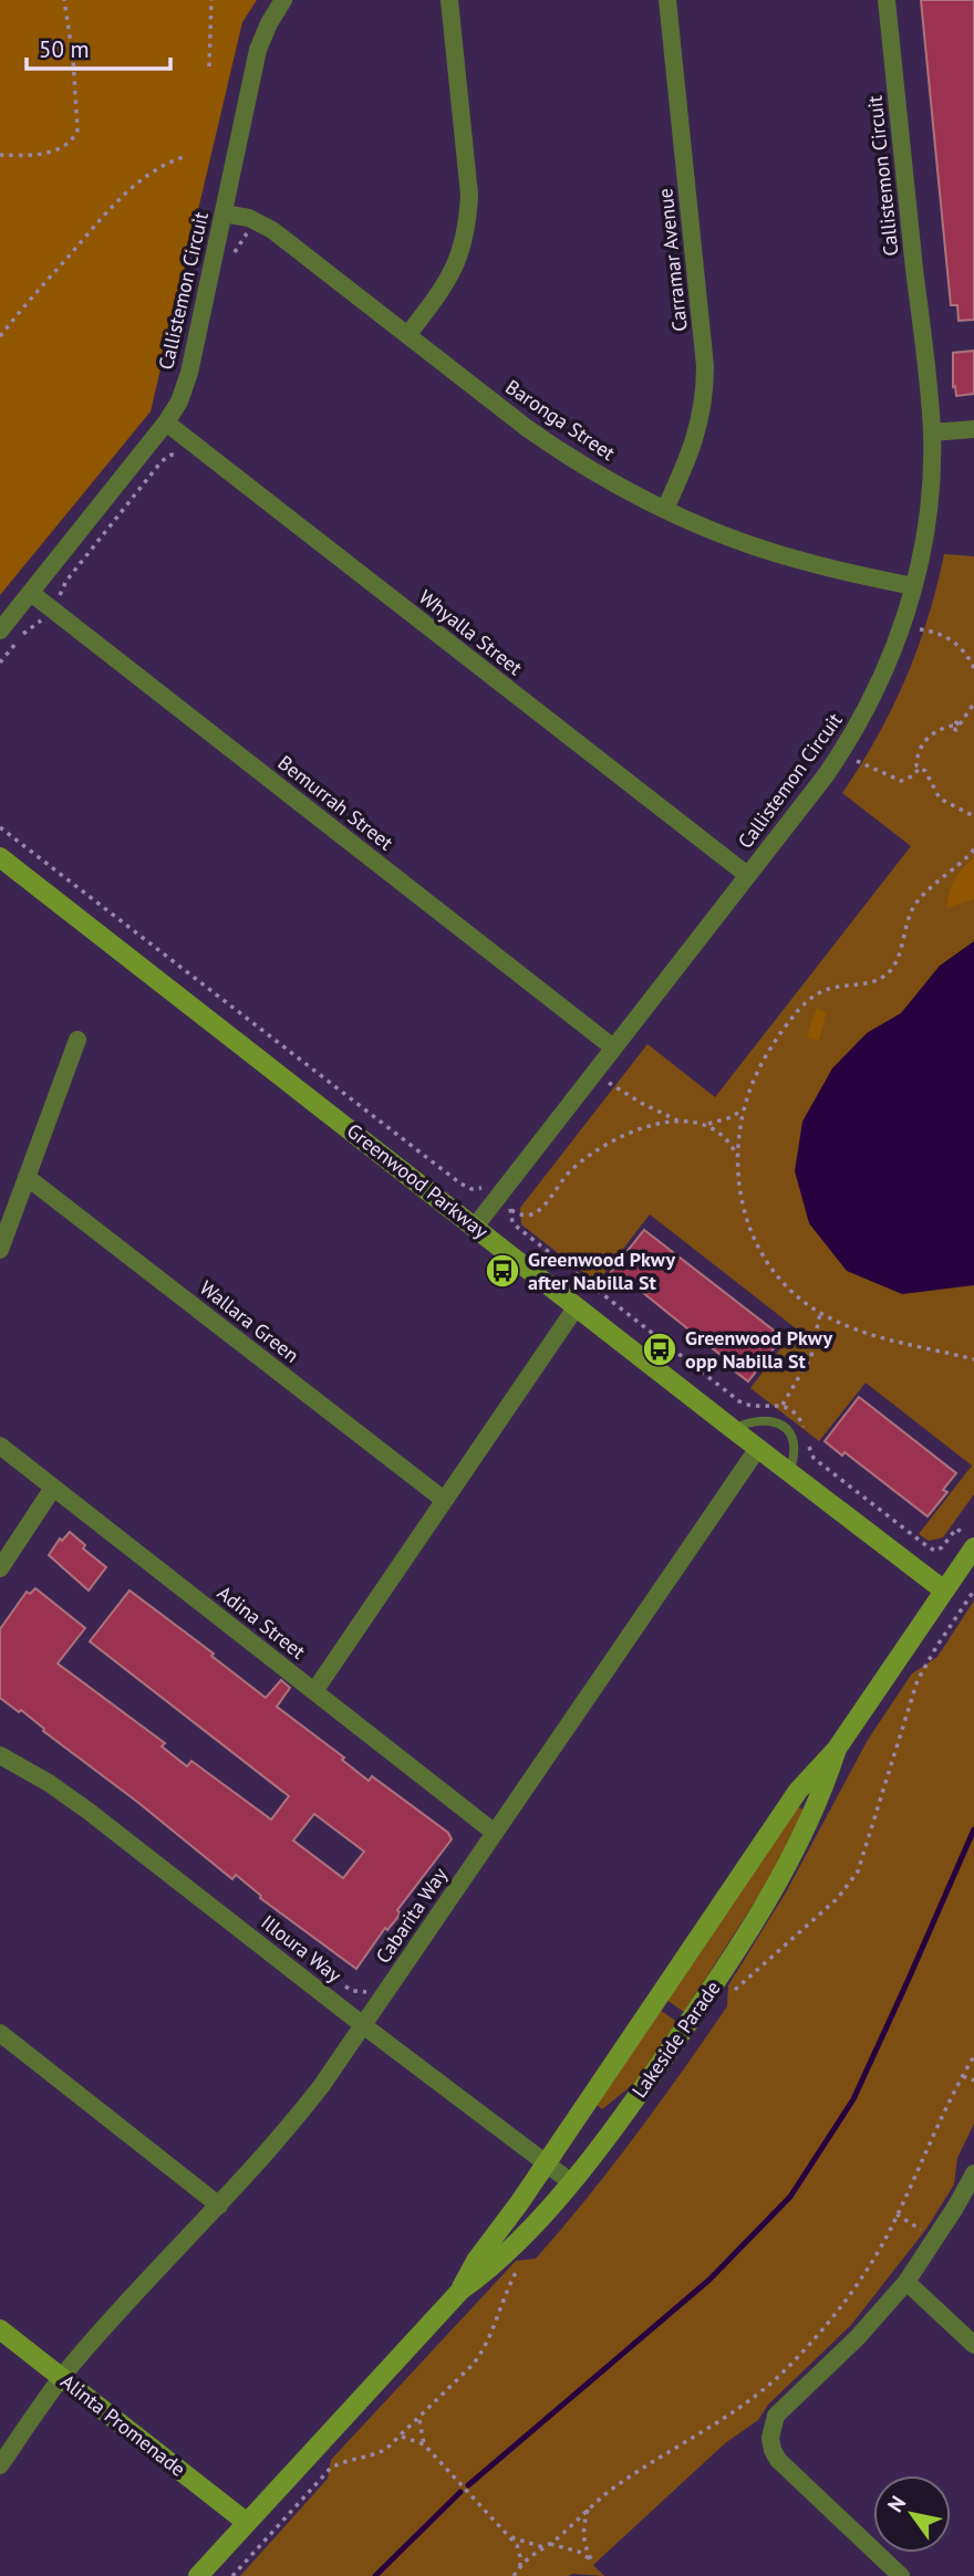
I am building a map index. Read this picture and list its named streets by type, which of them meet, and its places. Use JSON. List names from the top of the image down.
{
  "streets": {
    "street": [
      "Callistemon Circuit",
      "Carramar Avenue",
      "Baronga Street",
      "Whyalla Street",
      "Bemurrah Street",
      "Greenwood Parkway",
      "Wallara Green",
      "Adina Street",
      "Cabarita Way",
      "Illoura Way",
      "Lakeside Parade",
      "Alinta Promenade"
    ]
  },
  "crossings": [
    ["Callistemon Circuit", "Baronga Street"],
    ["Callistemon Circuit", "Whyalla Street"],
    ["Callistemon Circuit", "Bemurrah Street"],
    ["Callistemon Circuit", "Greenwood Parkway"],
    ["Carramar Avenue", "Baronga Street"],
    ["Greenwood Parkway", "Cabarita Way"],
    ["Greenwood Parkway", "Lakeside Parade"],
    ["Adina Street", "Cabarita Way"],
    ["Cabarita Way", "Illoura Way"],
    ["Cabarita Way", "Alinta Promenade"],
    ["Illoura Way", "Lakeside Parade"],
    ["Lakeside Parade", "Alinta Promenade"]
  ],
  "places": {
    "bus stop": ["Greenwood Pkwy after Nabilla St", "Greenwood Pkwy opp Nabilla St"]
  },
  "scale_bar": "50 m",
  "north": "top left"
}
